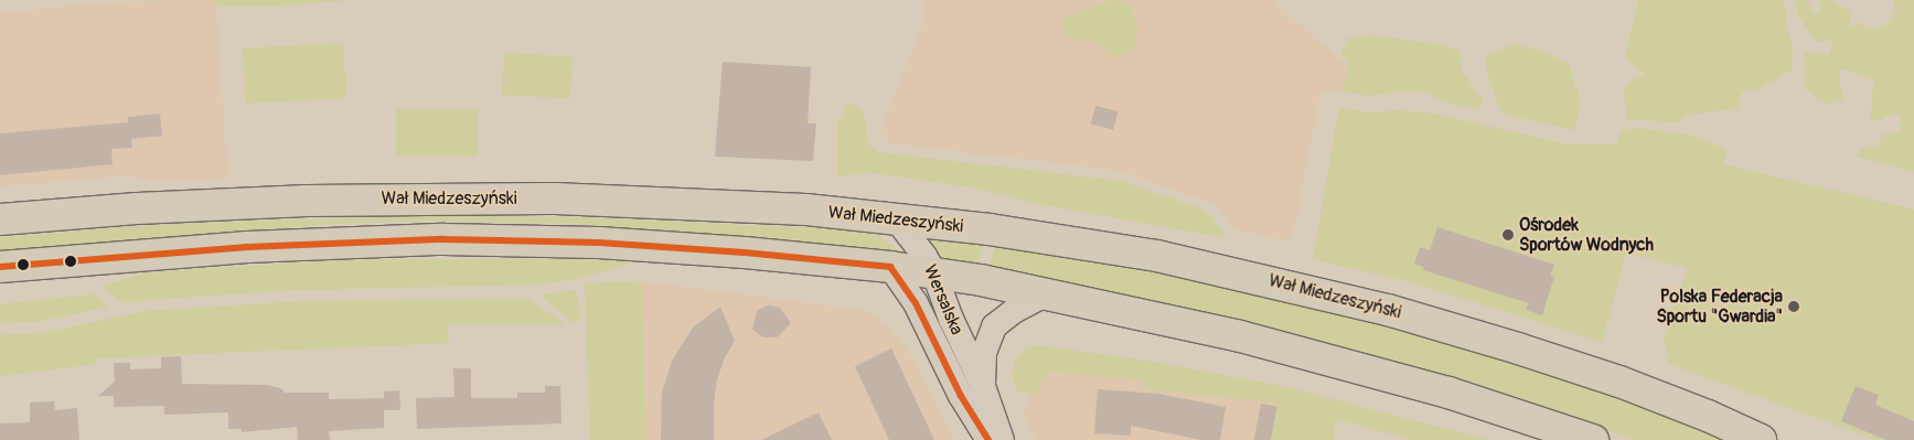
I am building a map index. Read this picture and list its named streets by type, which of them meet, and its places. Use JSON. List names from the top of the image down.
{
  "streets": {
    "main road": ["Wał Miedzeszyński"],
    "street": ["Wersalska"]
  },
  "crossings": [
    ["Wał Miedzeszyński", "Wersalska"]
  ],
  "places": ["Ośrodek Sportów Wodnych", "Polska Federacja Sportu \"Gwardia\""]
}
